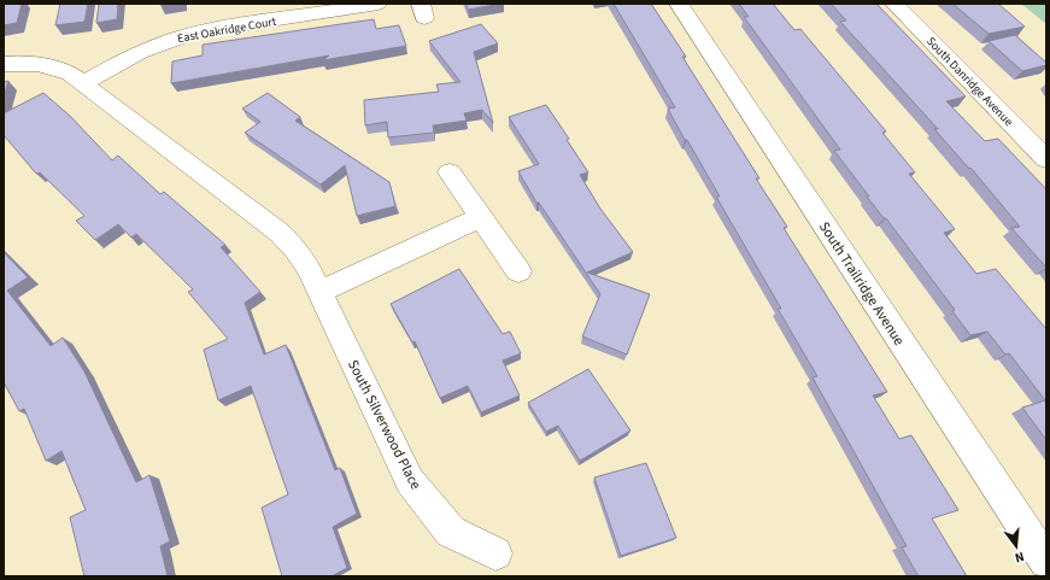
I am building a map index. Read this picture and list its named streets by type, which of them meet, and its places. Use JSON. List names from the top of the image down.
{
  "streets": {
    "street": [
      "East Oakridge Court",
      "South Danridge Avenue",
      "South Trailridge Avenue",
      "South Silverwood Place"
    ]
  },
  "crossings": [
    ["East Oakridge Court", "South Silverwood Place"]
  ],
  "north": "bottom"
}
